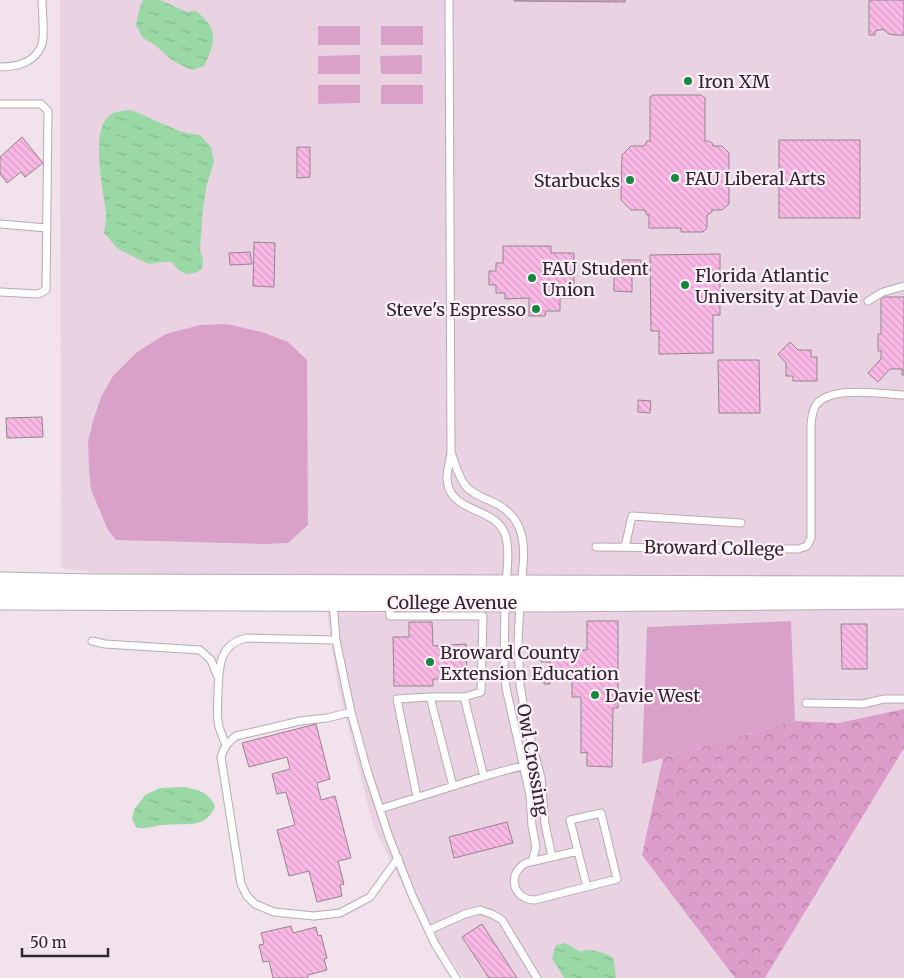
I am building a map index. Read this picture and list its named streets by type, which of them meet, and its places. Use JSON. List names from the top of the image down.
{
  "streets": {
    "street": ["College Avenue"],
    "lane": ["Broward College", "Owl Crossing"]
  },
  "crossings": [
    ["College Avenue", "Owl Crossing"]
  ],
  "places": [
    "Iron XM",
    "FAU Liberal Arts",
    "Starbucks",
    "FAU Student Union",
    "Florida Atlantic University at Davie",
    "Steve's Espresso",
    "Broward County Extension Education",
    "Davie West"
  ],
  "scale_bar": "50 m"
}
